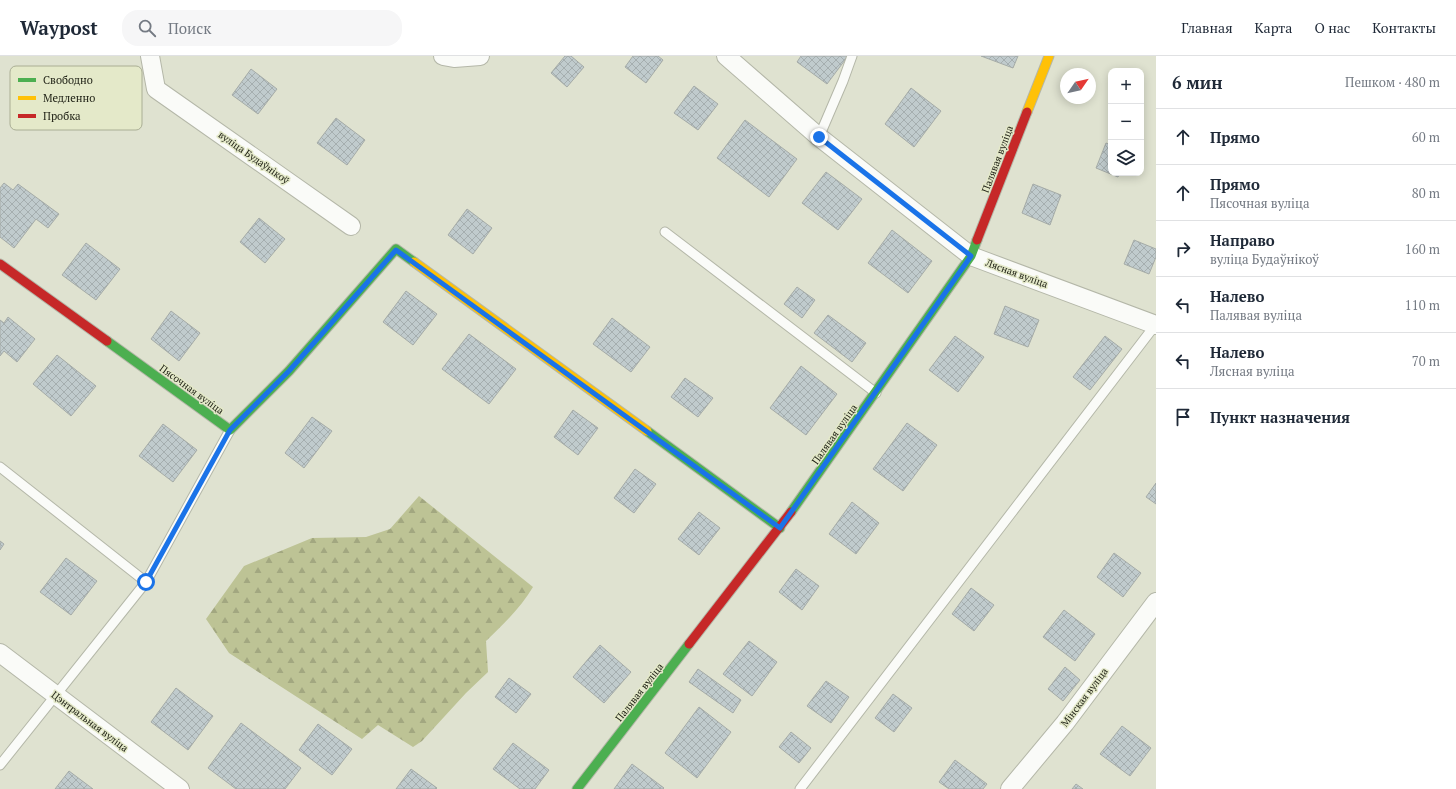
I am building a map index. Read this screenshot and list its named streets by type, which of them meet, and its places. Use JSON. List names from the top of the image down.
{
  "streets": {
    "street": [
      "вуліца Будаўнікоў",
      "Палявая вуліца",
      "Лясная вуліца",
      "Пясочная вуліца",
      "Мінская вуліца",
      "Цэнтральная вуліца"
    ]
  },
  "crossings": [
    ["Палявая вуліца", "Лясная вуліца"]
  ],
  "legend": ["Свободно", "Медленно", "Пробка"],
  "north": "top right",
  "page": {
    "header": "Waypost",
    "search": "Поиск",
    "nav": [
      "Главная",
      "Карта",
      "О нас",
      "Контакты"
    ],
    "heading": ["6 мин", "Пешком · 480 m"],
    "map_buttons": ["+", "−"],
    "list": [
      ["Прямо", "60 m"],
      ["Прямо", "Пясочная вуліца", "80 m"],
      ["Направо", "вуліца Будаўнікоў", "160 m"],
      ["Налево", "Палявая вуліца", "110 m"],
      ["Налево", "Лясная вуліца", "70 m"],
      "Пункт назначения"
    ]
  }
}
